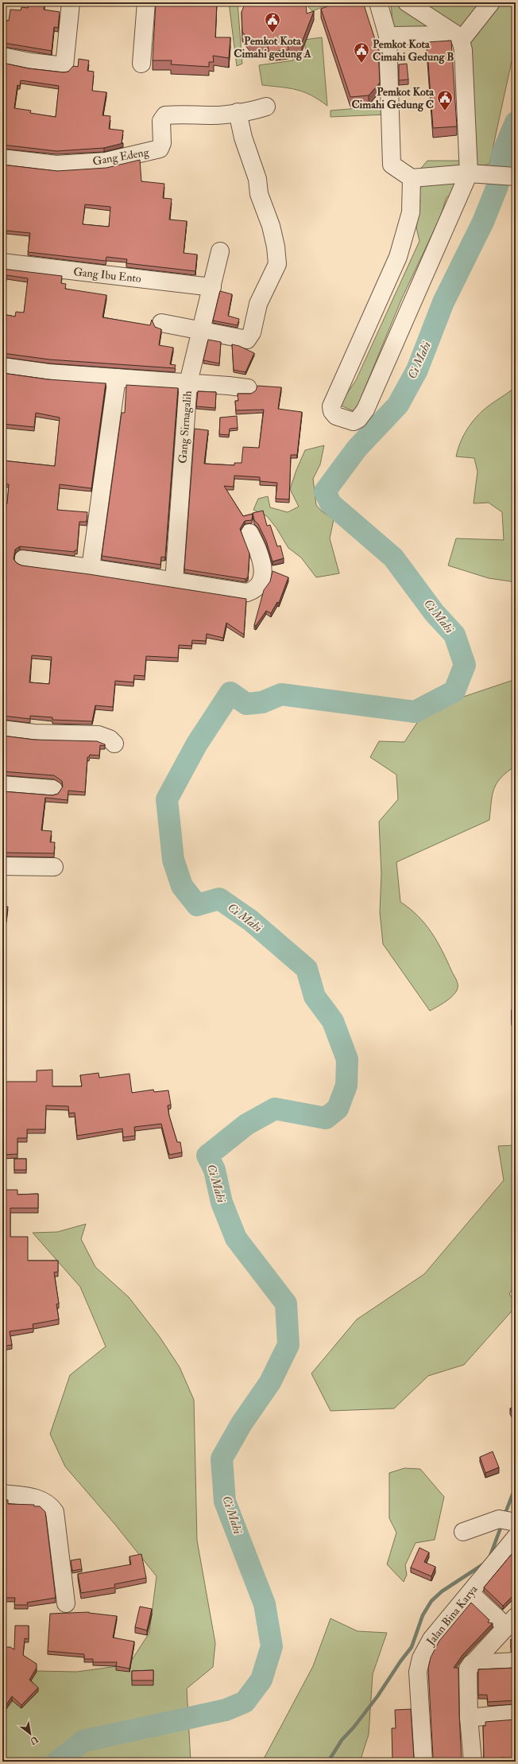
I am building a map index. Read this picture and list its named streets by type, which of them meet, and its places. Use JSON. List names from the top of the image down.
{
  "streets": {
    "street": [
      "Gang Edeng",
      "Gang Ibu Ento",
      "Gang Sirnagalih",
      "Jalan Bina Karya"
    ]
  },
  "water": ["Ci Mahi"],
  "places": {
    "public building": ["Pemkot Kota Cimahi gedung A", "Pemkot Kota Cimahi Gedung B", "Pemkot Kota Cimahi Gedung C"]
  },
  "north": "bottom right"
}
